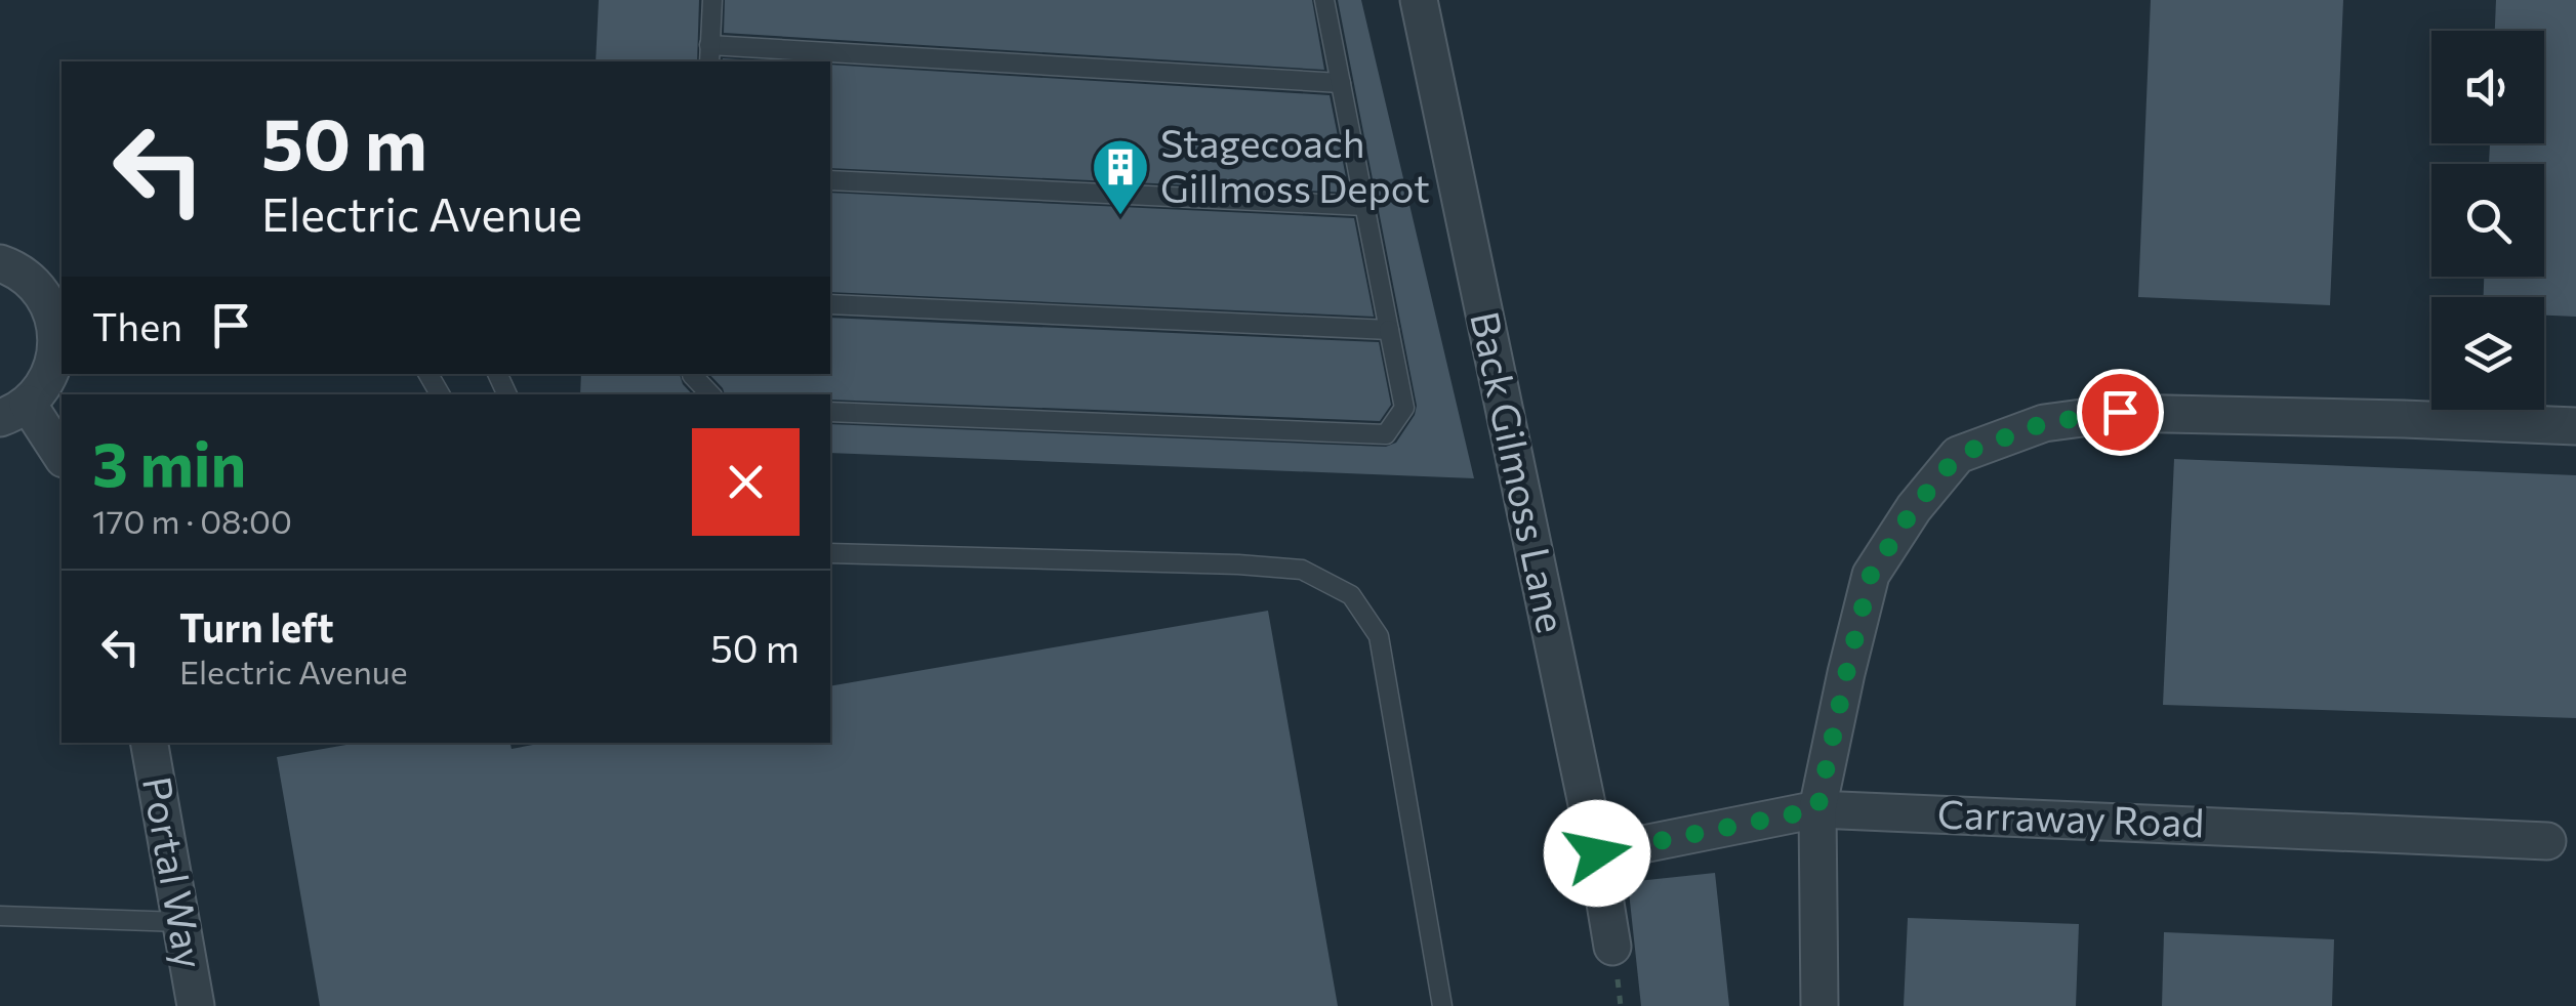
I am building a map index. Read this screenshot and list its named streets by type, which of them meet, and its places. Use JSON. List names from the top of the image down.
{
  "streets": {
    "street": ["Back Gilmoss Lane", "Carraway Road", "Portal Way"]
  },
  "crossings": [
    ["Back Gilmoss Lane", "Carraway Road"]
  ],
  "places": {
    "building": ["Stagecoach Gillmoss Depot"]
  },
  "page": {
    "turn": ["50 m", "Electric Avenue"],
    "then": "Then",
    "heading": ["3 min", "170 m · 08:00"],
    "list": [
      {
        "name": "Turn left",
        "note": "Electric Avenue",
        "value": "50 m"
      }
    ]
  }
}
